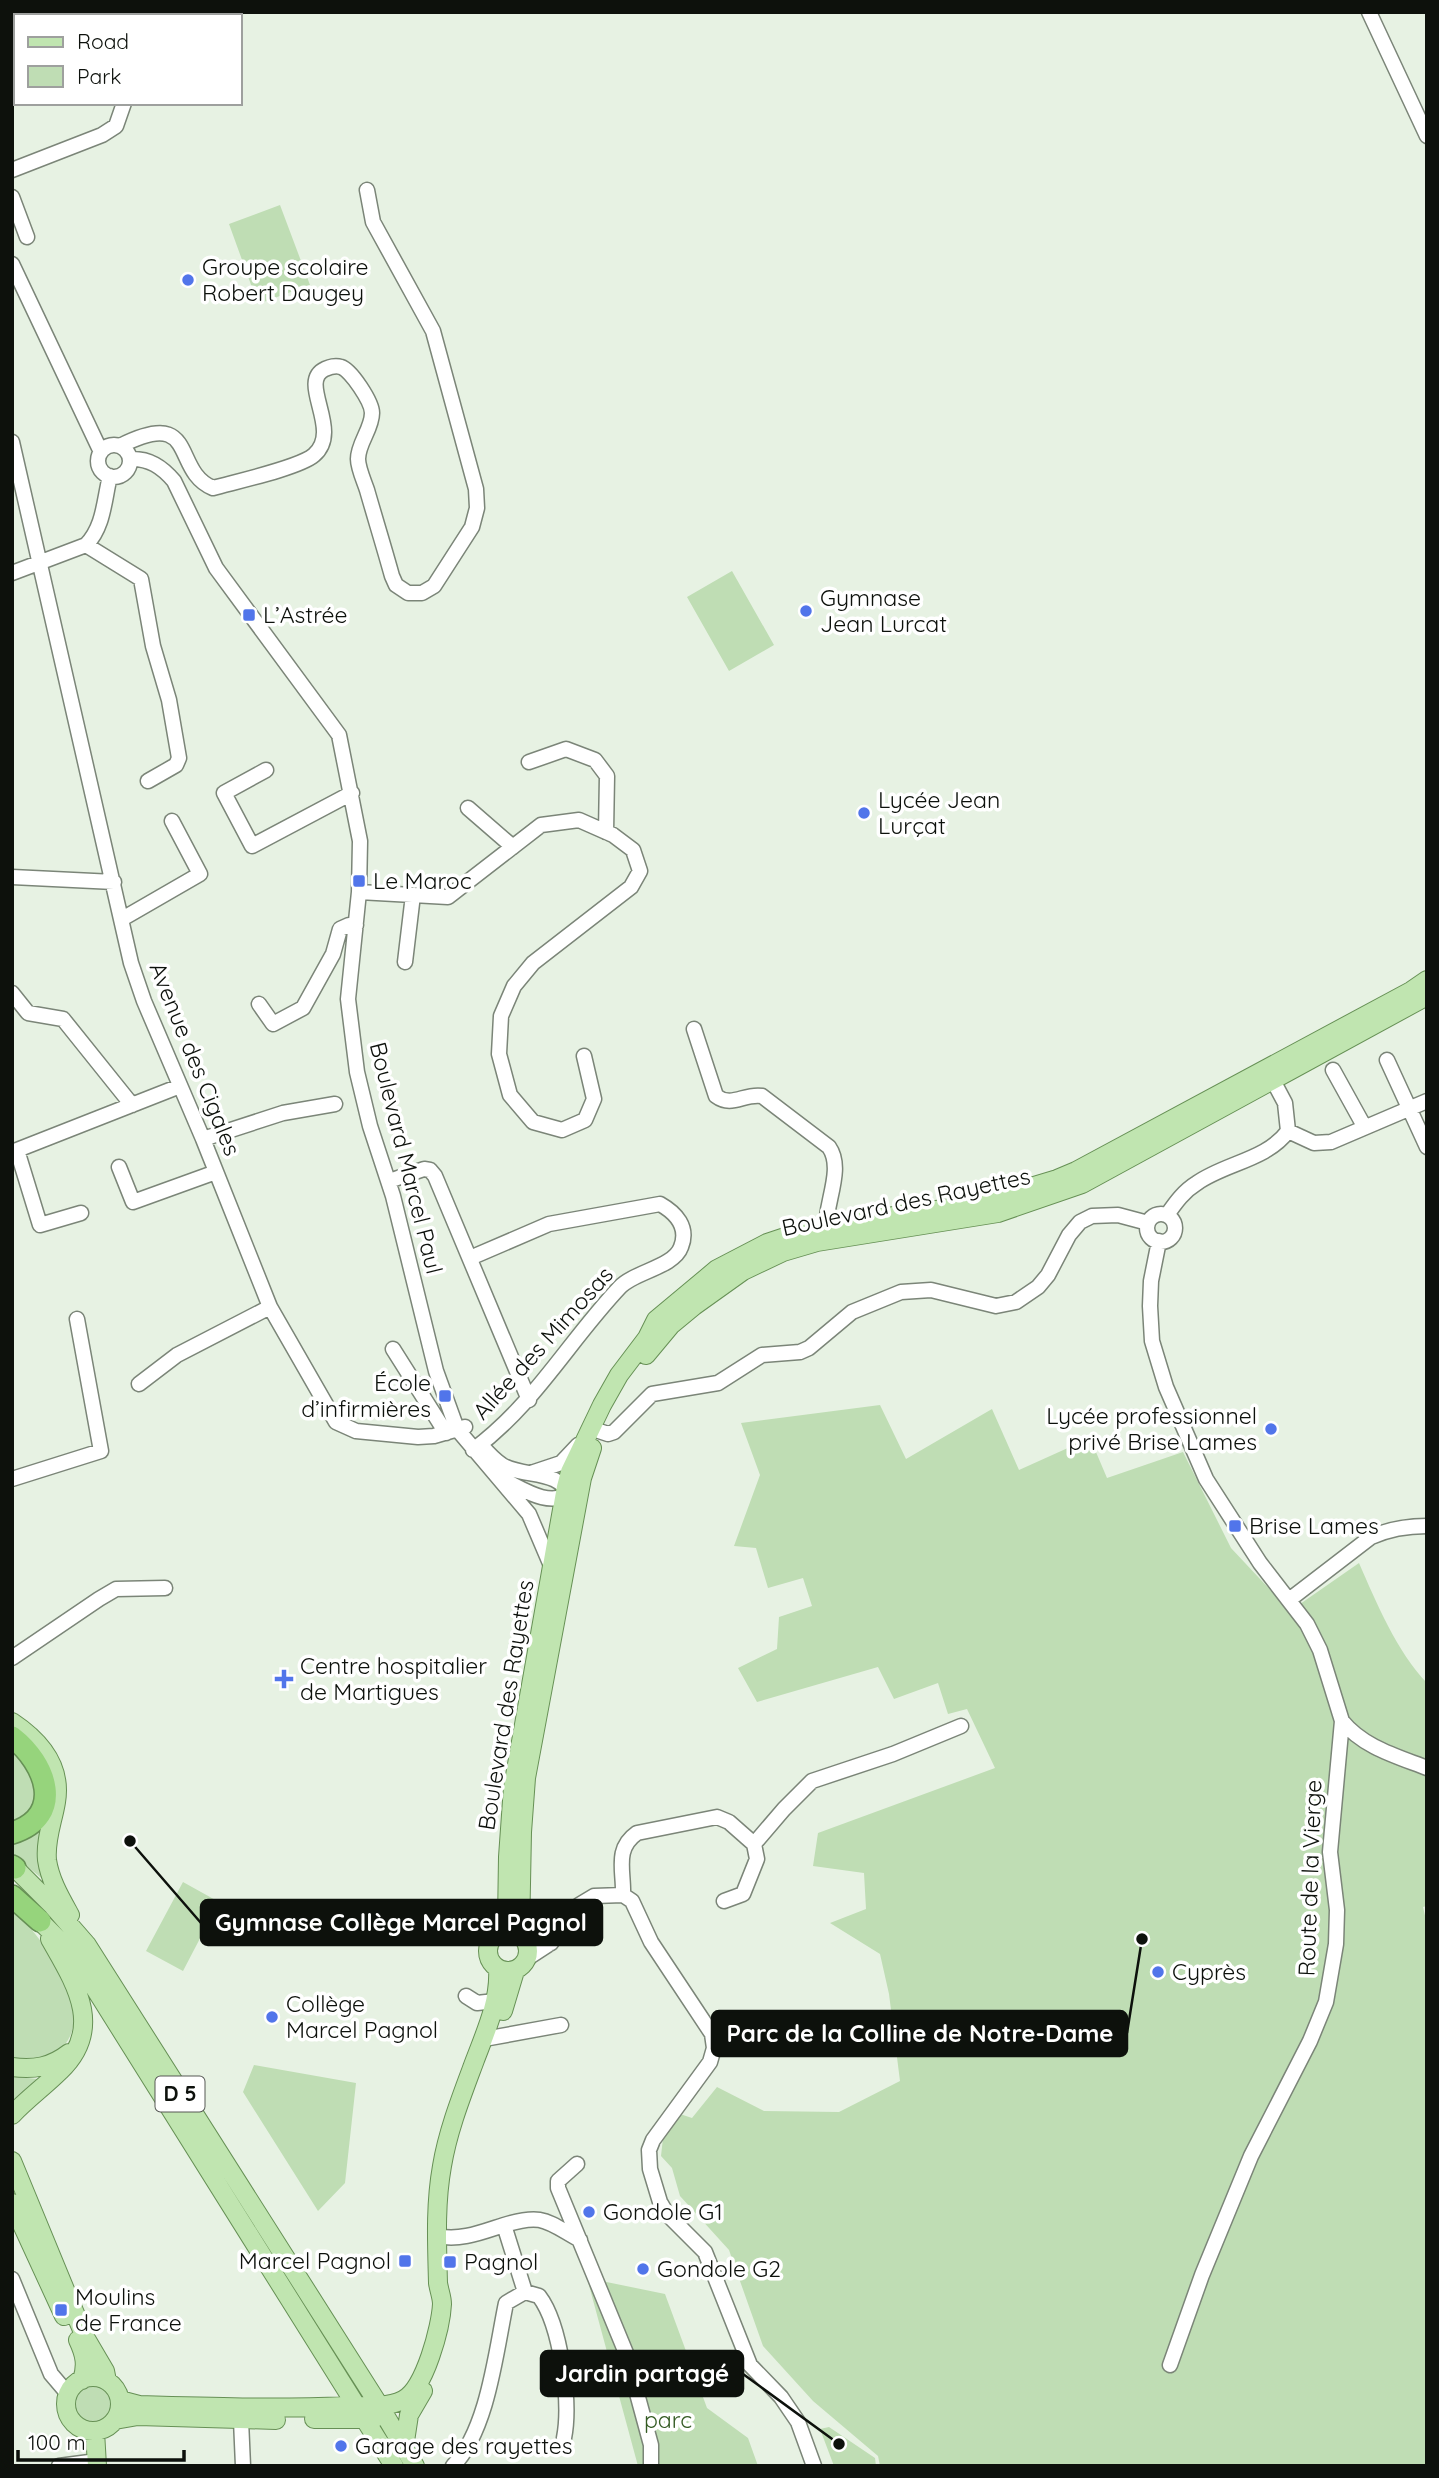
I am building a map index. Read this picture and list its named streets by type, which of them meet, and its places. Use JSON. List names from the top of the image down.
{
  "streets": {
    "highway": ["D 5"],
    "main road": ["Boulevard des Rayettes"],
    "street": [
      "Avenue des Cigales",
      "Boulevard Marcel Paul",
      "Allée des Mimosas",
      "Route de la Vierge"
    ]
  },
  "crossings": [
    ["Avenue des Cigales", "Boulevard Marcel Paul"],
    ["Boulevard Marcel Paul", "Boulevard des Rayettes"],
    ["Boulevard Marcel Paul", "Allée des Mimosas"]
  ],
  "parks": ["parc"],
  "places": {
    "other": [
      "Groupe scolaire Robert Daugey",
      "Gymnase Jean Lurcat",
      "Lycée Jean Lurçat",
      "Lycée professionnel privé Brise Lames",
      "Gymnase Collège Marcel Pagnol",
      "Parc de la Colline de Notre-Dame",
      "Cyprès",
      "Collège Marcel Pagnol",
      "Gondole G1",
      "Gondole G2",
      "Jardin partagé",
      "Garage des rayettes"
    ],
    "transit": [
      "L’Astrée",
      "Le Maroc",
      "École d’infirmières",
      "Brise Lames",
      "Marcel Pagnol",
      "Pagnol",
      "Moulins de France"
    ],
    "health": ["Centre hospitalier de Martigues"]
  },
  "legend": ["Road", "Park"],
  "scale_bar": "100 m"
}
